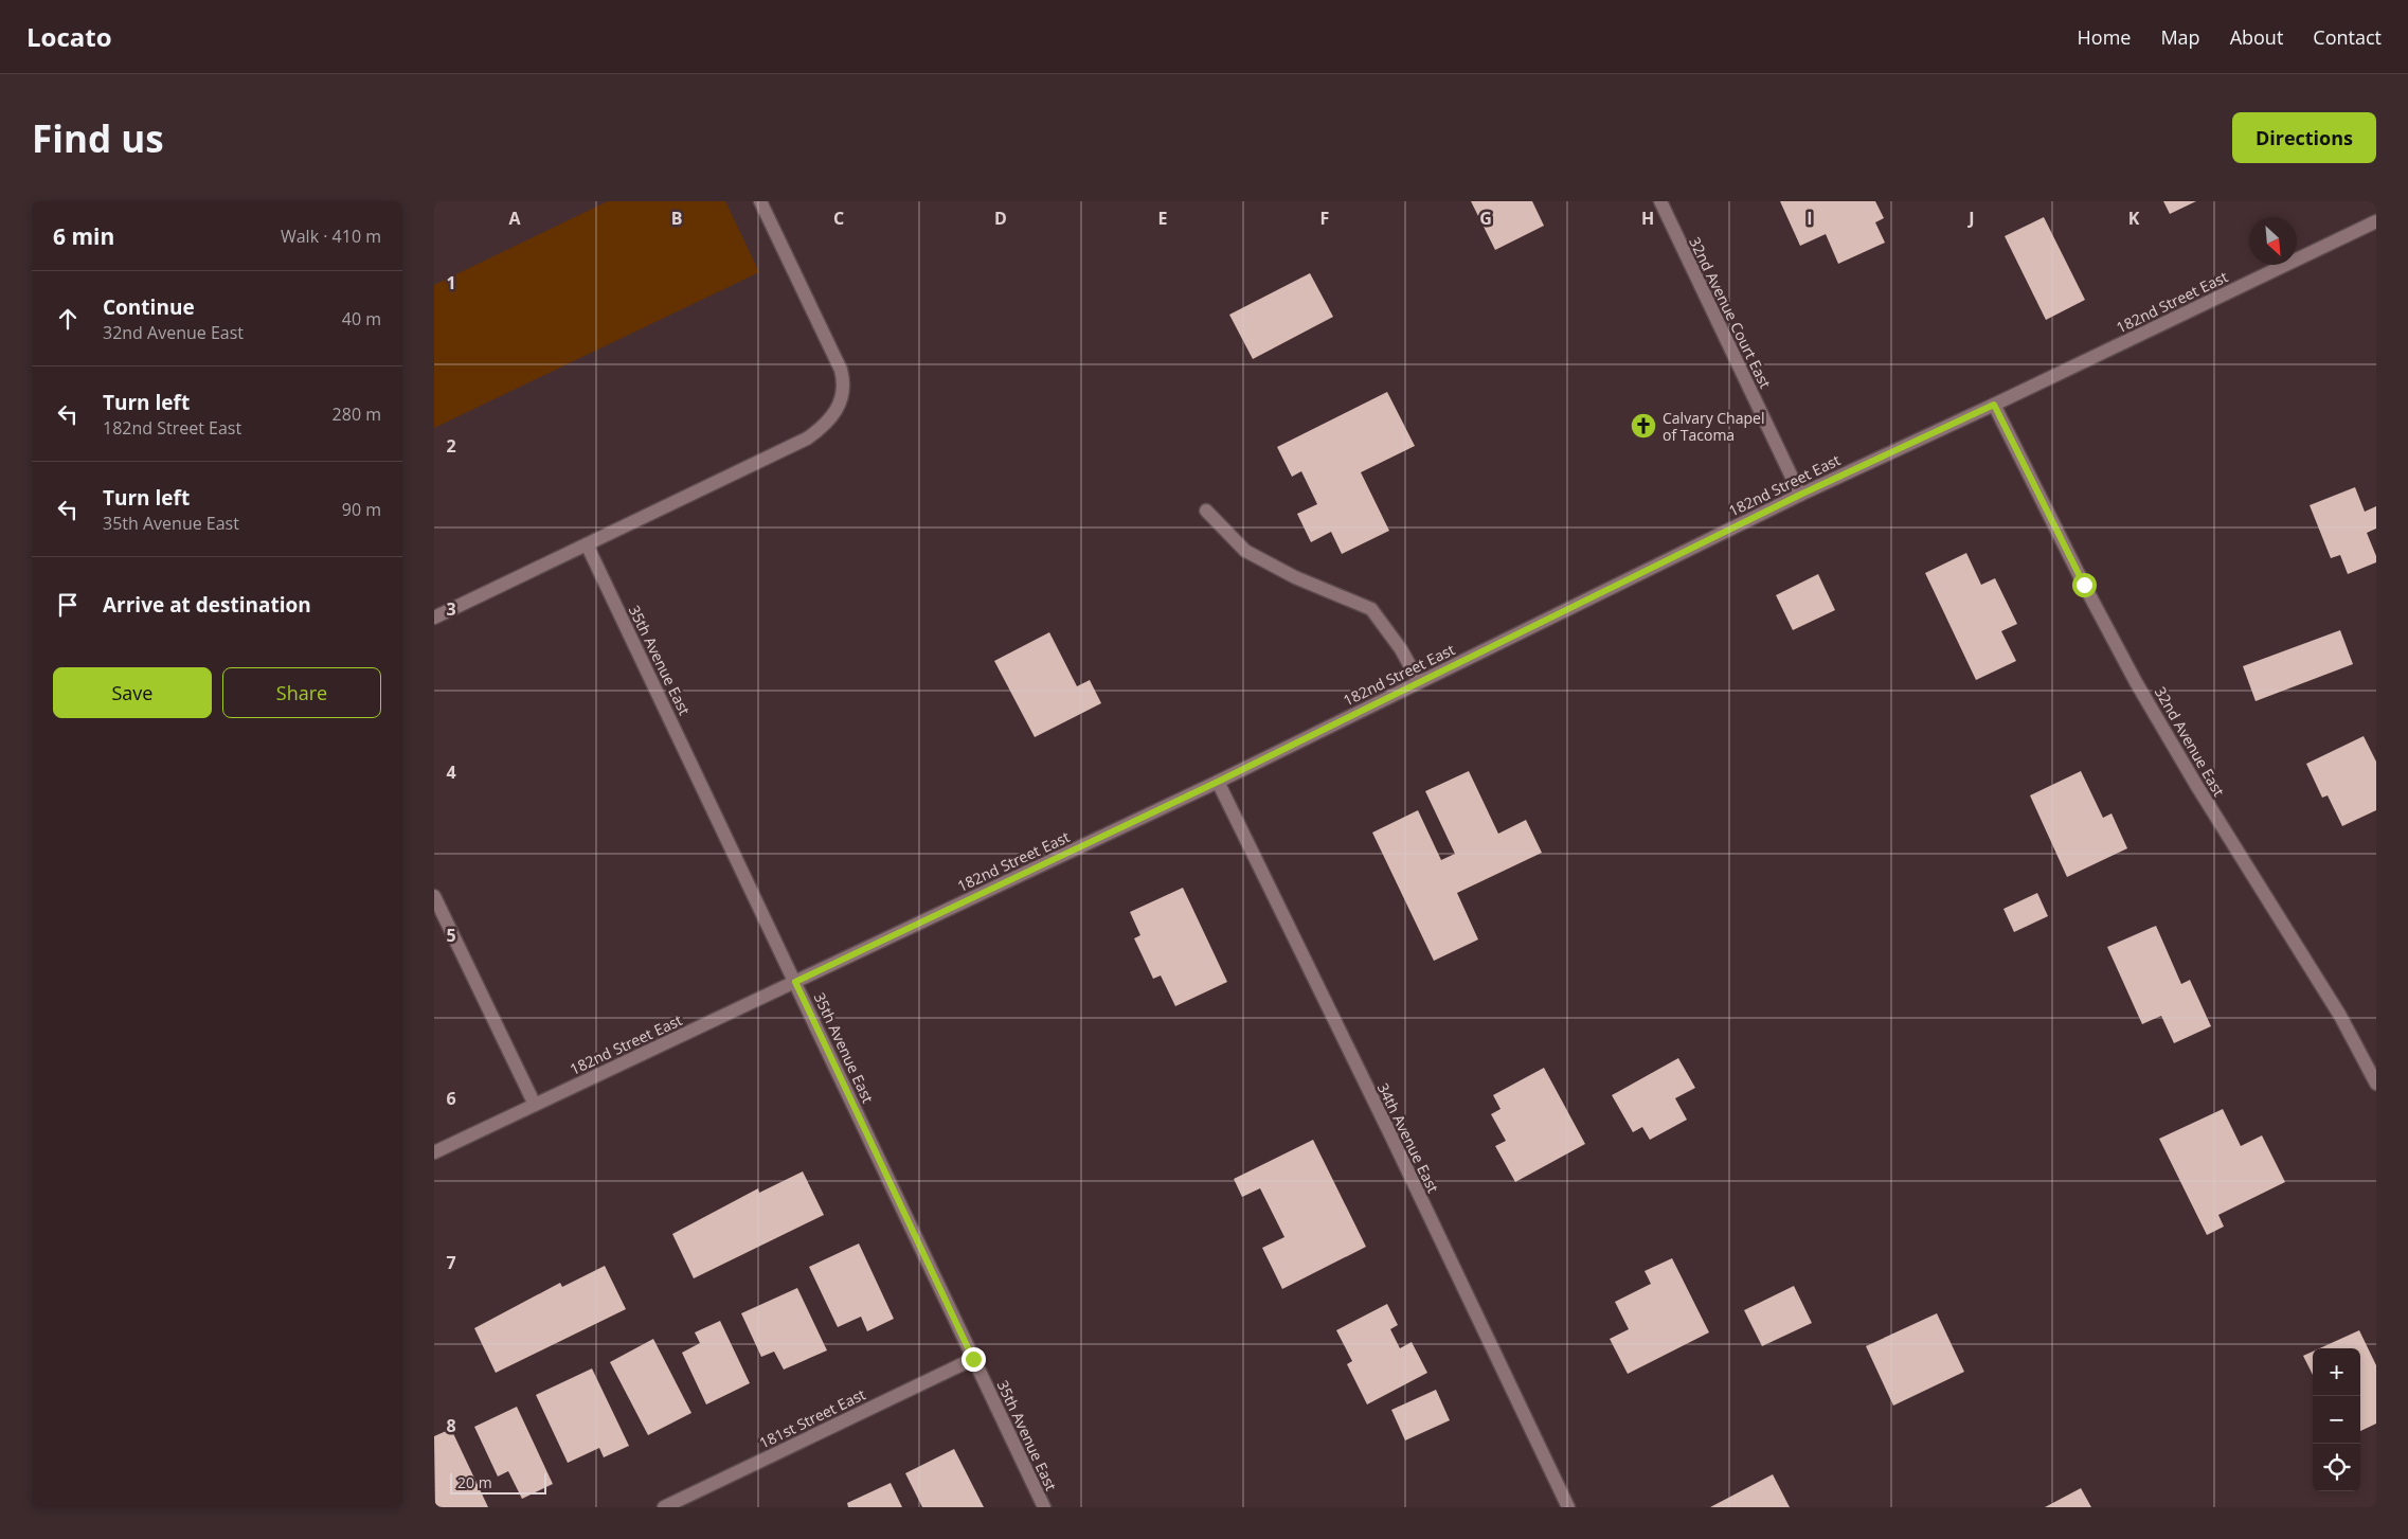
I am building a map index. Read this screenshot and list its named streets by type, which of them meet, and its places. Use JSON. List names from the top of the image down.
{
  "streets": {
    "street": [
      "182nd Street East",
      "32nd Avenue Court East",
      "35th Avenue East",
      "32nd Avenue East",
      "34th Avenue East",
      "181st Street East"
    ]
  },
  "crossings": [
    ["182nd Street East", "32nd Avenue Court East"],
    ["182nd Street East", "35th Avenue East"],
    ["182nd Street East", "32nd Avenue East"],
    ["182nd Street East", "34th Avenue East"],
    ["35th Avenue East", "181st Street East"]
  ],
  "places": {
    "church": ["Calvary Chapel of Tacoma"]
  },
  "scale_bar": "20 m",
  "north": "bottom right",
  "page": {
    "header": "Locato",
    "nav": [
      "Home",
      "Map",
      "About",
      "Contact"
    ],
    "buttons": [
      "Directions",
      ["Save", "Share"]
    ],
    "title": "Find us",
    "heading": ["6 min", "Walk · 410 m"],
    "list": [
      ["Continue", "32nd Avenue East", "40 m"],
      ["Turn left", "182nd Street East", "280 m"],
      ["Turn left", "35th Avenue East", "90 m"],
      "Arrive at destination"
    ],
    "map_buttons": ["+", "−"],
    "scale": "20 m"
  },
  "grid": {
    "columns": [
      "A",
      "B",
      "C",
      "D",
      "E",
      "F",
      "G",
      "H",
      "I",
      "J",
      "K"
    ],
    "rows": [
      "1",
      "2",
      "3",
      "4",
      "5",
      "6",
      "7",
      "8"
    ]
  }
}
